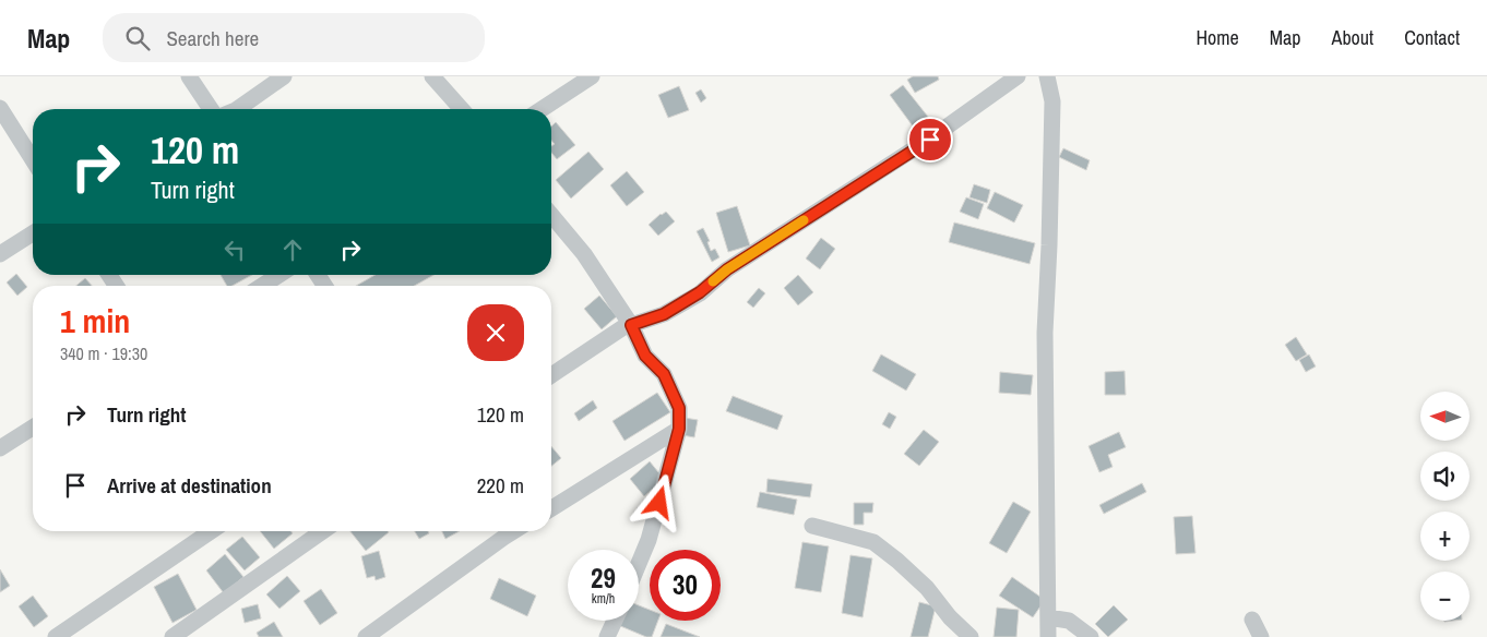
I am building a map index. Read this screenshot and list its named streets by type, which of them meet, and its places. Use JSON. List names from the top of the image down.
{
  "north": "left",
  "page": {
    "header": "Map",
    "search": "Search here",
    "nav": [
      "Home",
      "Map",
      "About",
      "Contact"
    ],
    "turn": ["120 m", "Turn right"],
    "heading": ["1 min", "340 m · 19:30"],
    "list": [
      {
        "name": "Turn right",
        "value": "120 m"
      },
      {
        "name": "Arrive at destination",
        "value": "220 m"
      }
    ],
    "map_buttons": ["+", "−"],
    "speed": "29 km/h",
    "limit": "30"
  }
}
